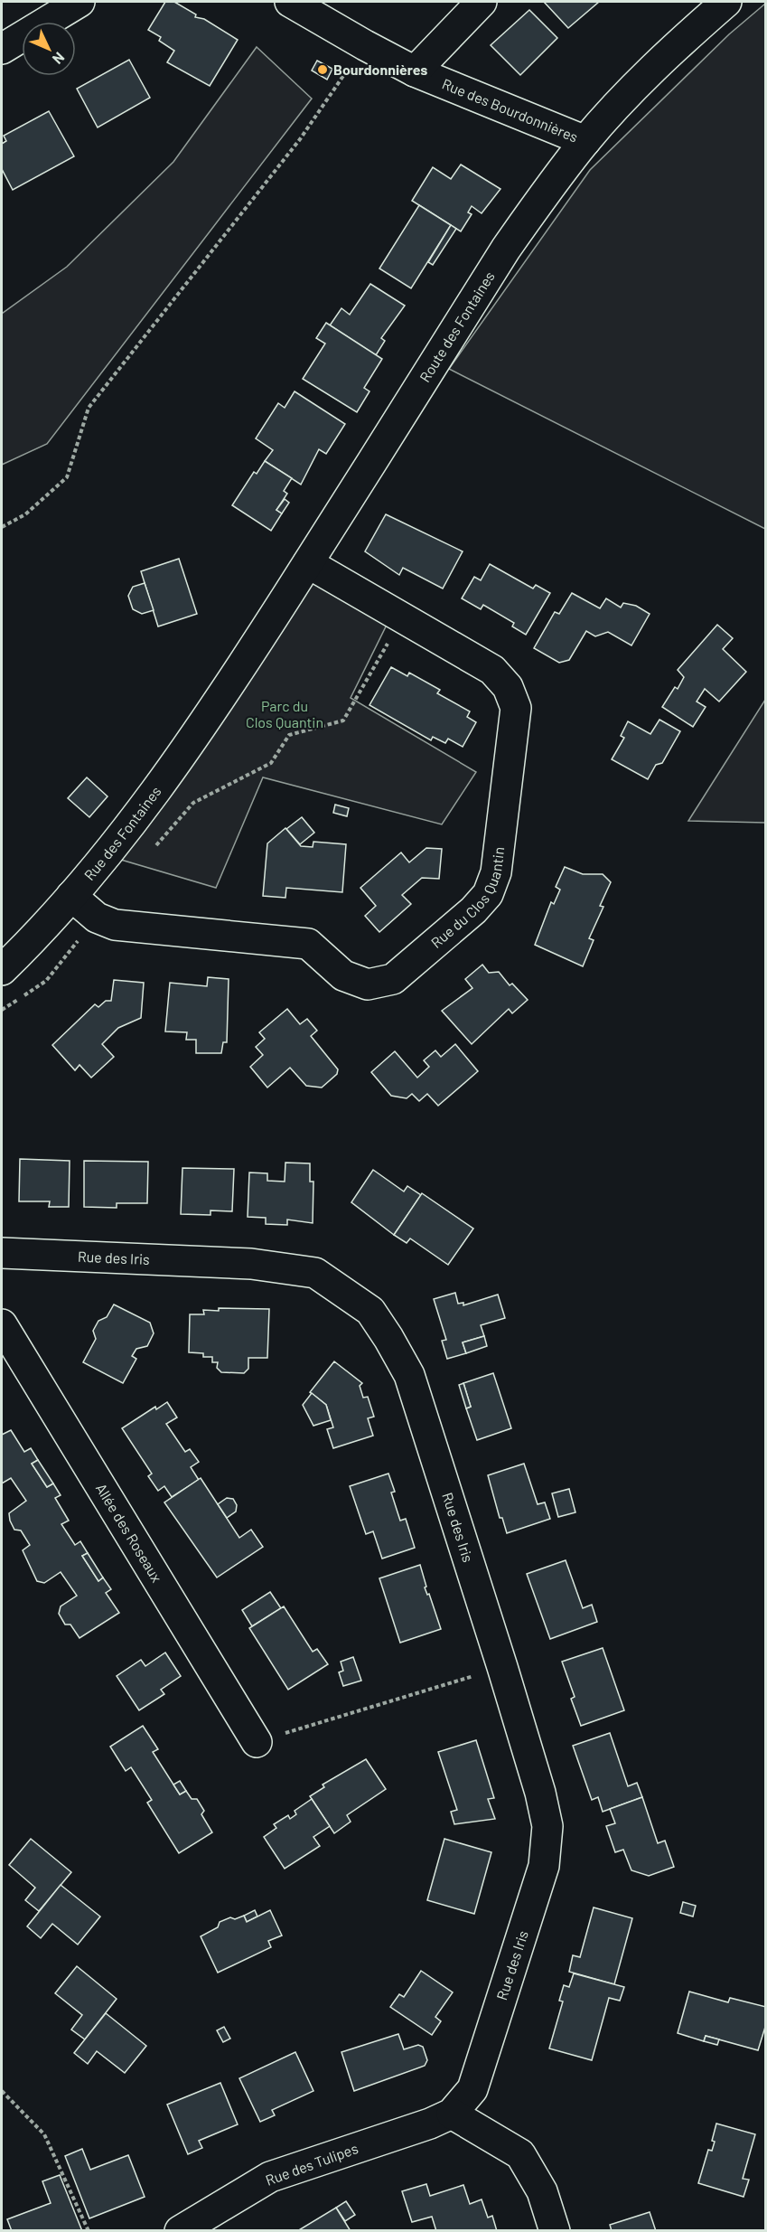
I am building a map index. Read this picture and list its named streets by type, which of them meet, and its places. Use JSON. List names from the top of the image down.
{
  "streets": {
    "street": [
      "Rue des Bourdonnières",
      "Route des Fontaines",
      "Rue des Fontaines",
      "Rue du Clos Quantin",
      "Rue des Iris",
      "Allée des Roseaux",
      "Rue des Tulipes"
    ]
  },
  "crossings": [
    ["Rue des Bourdonnières", "Route des Fontaines"],
    ["Route des Fontaines", "Rue des Fontaines"],
    ["Route des Fontaines", "Rue du Clos Quantin"],
    ["Rue des Fontaines", "Rue du Clos Quantin"],
    ["Rue des Iris", "Rue des Tulipes"]
  ],
  "parks": ["Parc du Clos Quantin"],
  "places": ["Bourdonnières"],
  "north": "bottom right"
}
